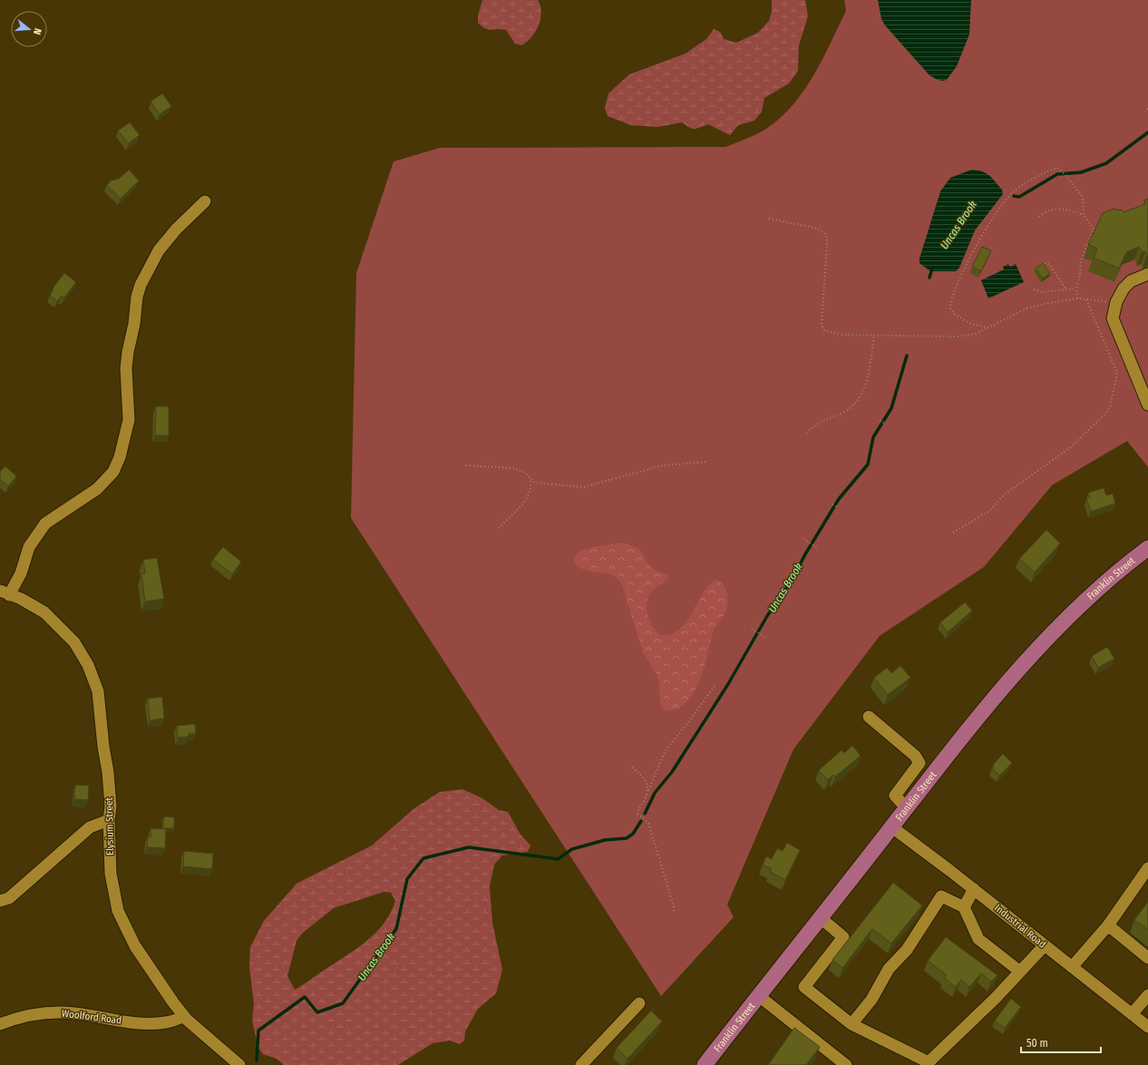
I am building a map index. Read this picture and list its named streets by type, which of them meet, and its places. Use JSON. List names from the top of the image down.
{
  "streets": {
    "main road": ["Franklin Street"],
    "street": ["Elysium Street", "Industrial Road", "Woolford Road"]
  },
  "crossings": [
    ["Franklin Street", "Industrial Road"],
    ["Elysium Street", "Woolford Road"]
  ],
  "water": ["Uncas Brook"],
  "scale_bar": "50 m",
  "north": "right"
}
